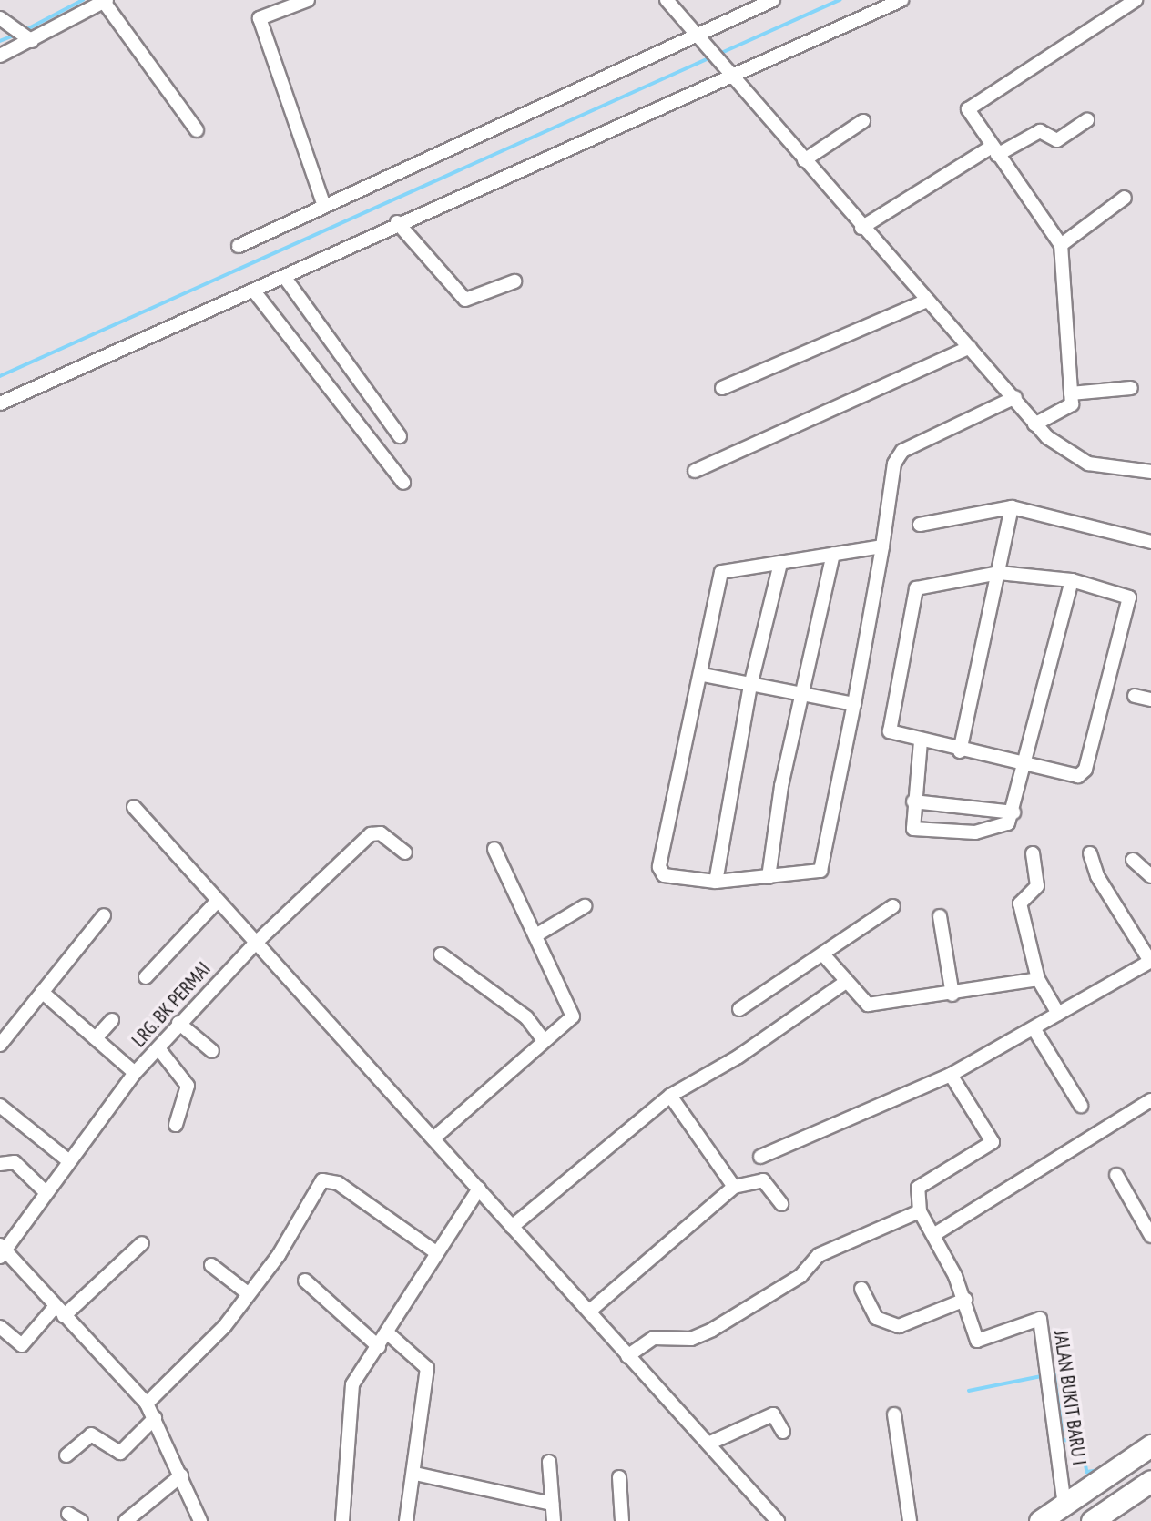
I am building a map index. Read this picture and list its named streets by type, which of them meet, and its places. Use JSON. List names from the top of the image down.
{
  "streets": {
    "street": ["LRG. BK PERMAI", "JALAN BUKIT BARU I"]
  }
}
